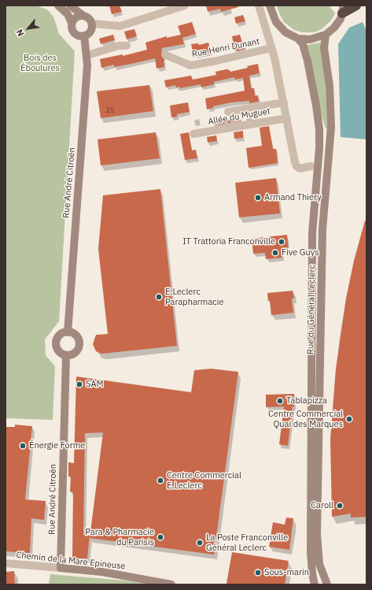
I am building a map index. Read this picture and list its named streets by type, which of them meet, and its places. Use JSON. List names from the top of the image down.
{
  "streets": {
    "main road": ["Rue André Citroën", "Rue du Général Leclerc", "Chemin de la Mare Epineuse"],
    "street": ["Rue Henri Dunant", "Allée du Muguet"]
  },
  "crossings": [
    ["Rue André Citroën", "Chemin de la Mare Epineuse"]
  ],
  "parks": ["Bois des Éboulures"],
  "places": [
    "Armand Thiery",
    "IT Trattoria Franconville",
    "Five Guys",
    "E.Leclerc Parapharmacie",
    "SAM",
    "Tablapizza",
    "Centre Commercial Quai des Marques",
    "Énergie Forme",
    "Centre Commercial E.Leclerc",
    "Caroll",
    "Para & Pharmacie du Parisis",
    "La Poste Franconville Général Leclerc",
    "Sous-marin"
  ],
  "house_numbers": ["25"],
  "north": "bottom left"
}
